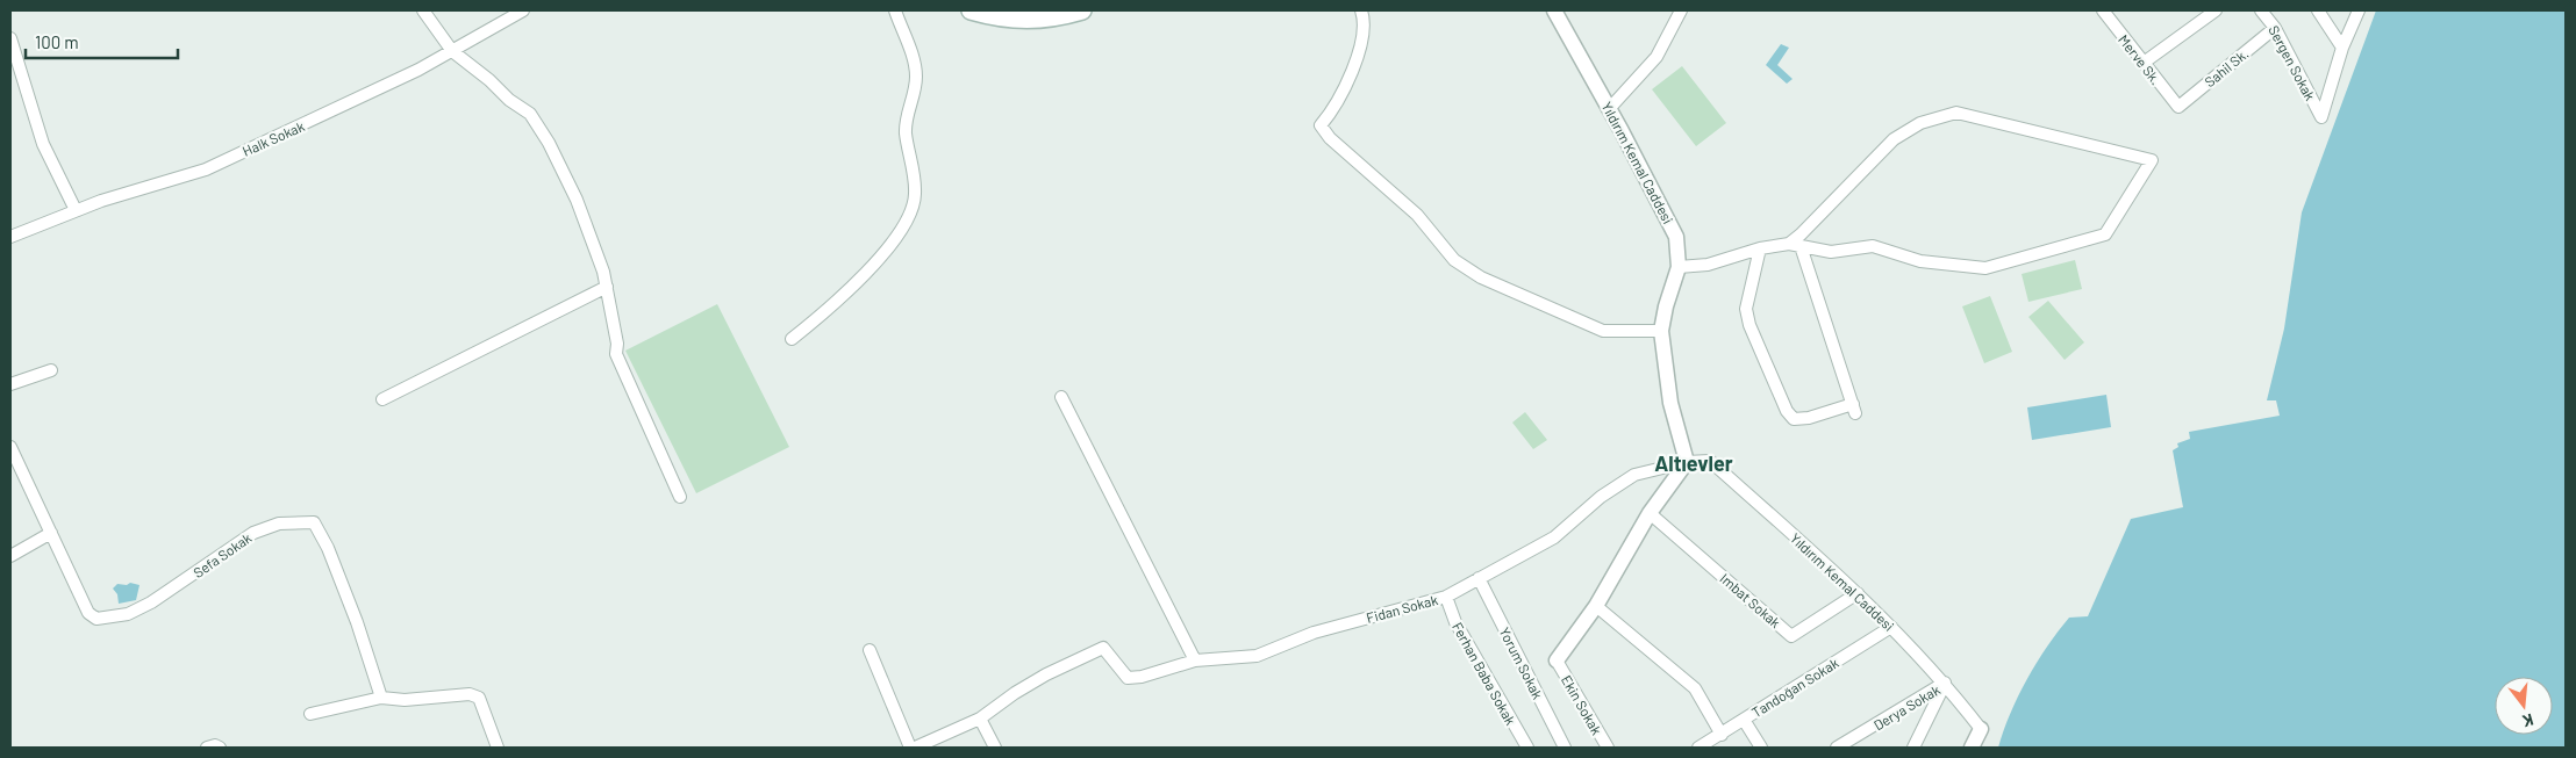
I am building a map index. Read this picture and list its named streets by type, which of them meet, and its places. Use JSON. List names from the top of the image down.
{
  "streets": {
    "street": [
      "Merve Sk.",
      "Sergen Sokak",
      "Sahil Sk.",
      "Halk Sokak",
      "Yıldırım Kemal Caddesi",
      "Sefa Sokak",
      "Imbat Sokak",
      "Fidan Sokak",
      "Yorum Sokak",
      "Ferhan Baba Sokak",
      "Tandoğan Sokak",
      "Ekin Sokak",
      "Derya Sokak"
    ]
  },
  "crossings": [
    ["Merve Sk.", "Sahil Sk."],
    ["Sergen Sokak", "Sahil Sk."],
    ["Yıldırım Kemal Caddesi", "Imbat Sokak"],
    ["Yıldırım Kemal Caddesi", "Fidan Sokak"],
    ["Yıldırım Kemal Caddesi", "Tandoğan Sokak"],
    ["Yıldırım Kemal Caddesi", "Derya Sokak"],
    ["Fidan Sokak", "Yorum Sokak"],
    ["Fidan Sokak", "Ferhan Baba Sokak"]
  ],
  "districts": ["Altıevler"],
  "scale_bar": "100 m",
  "north": "bottom"
}
